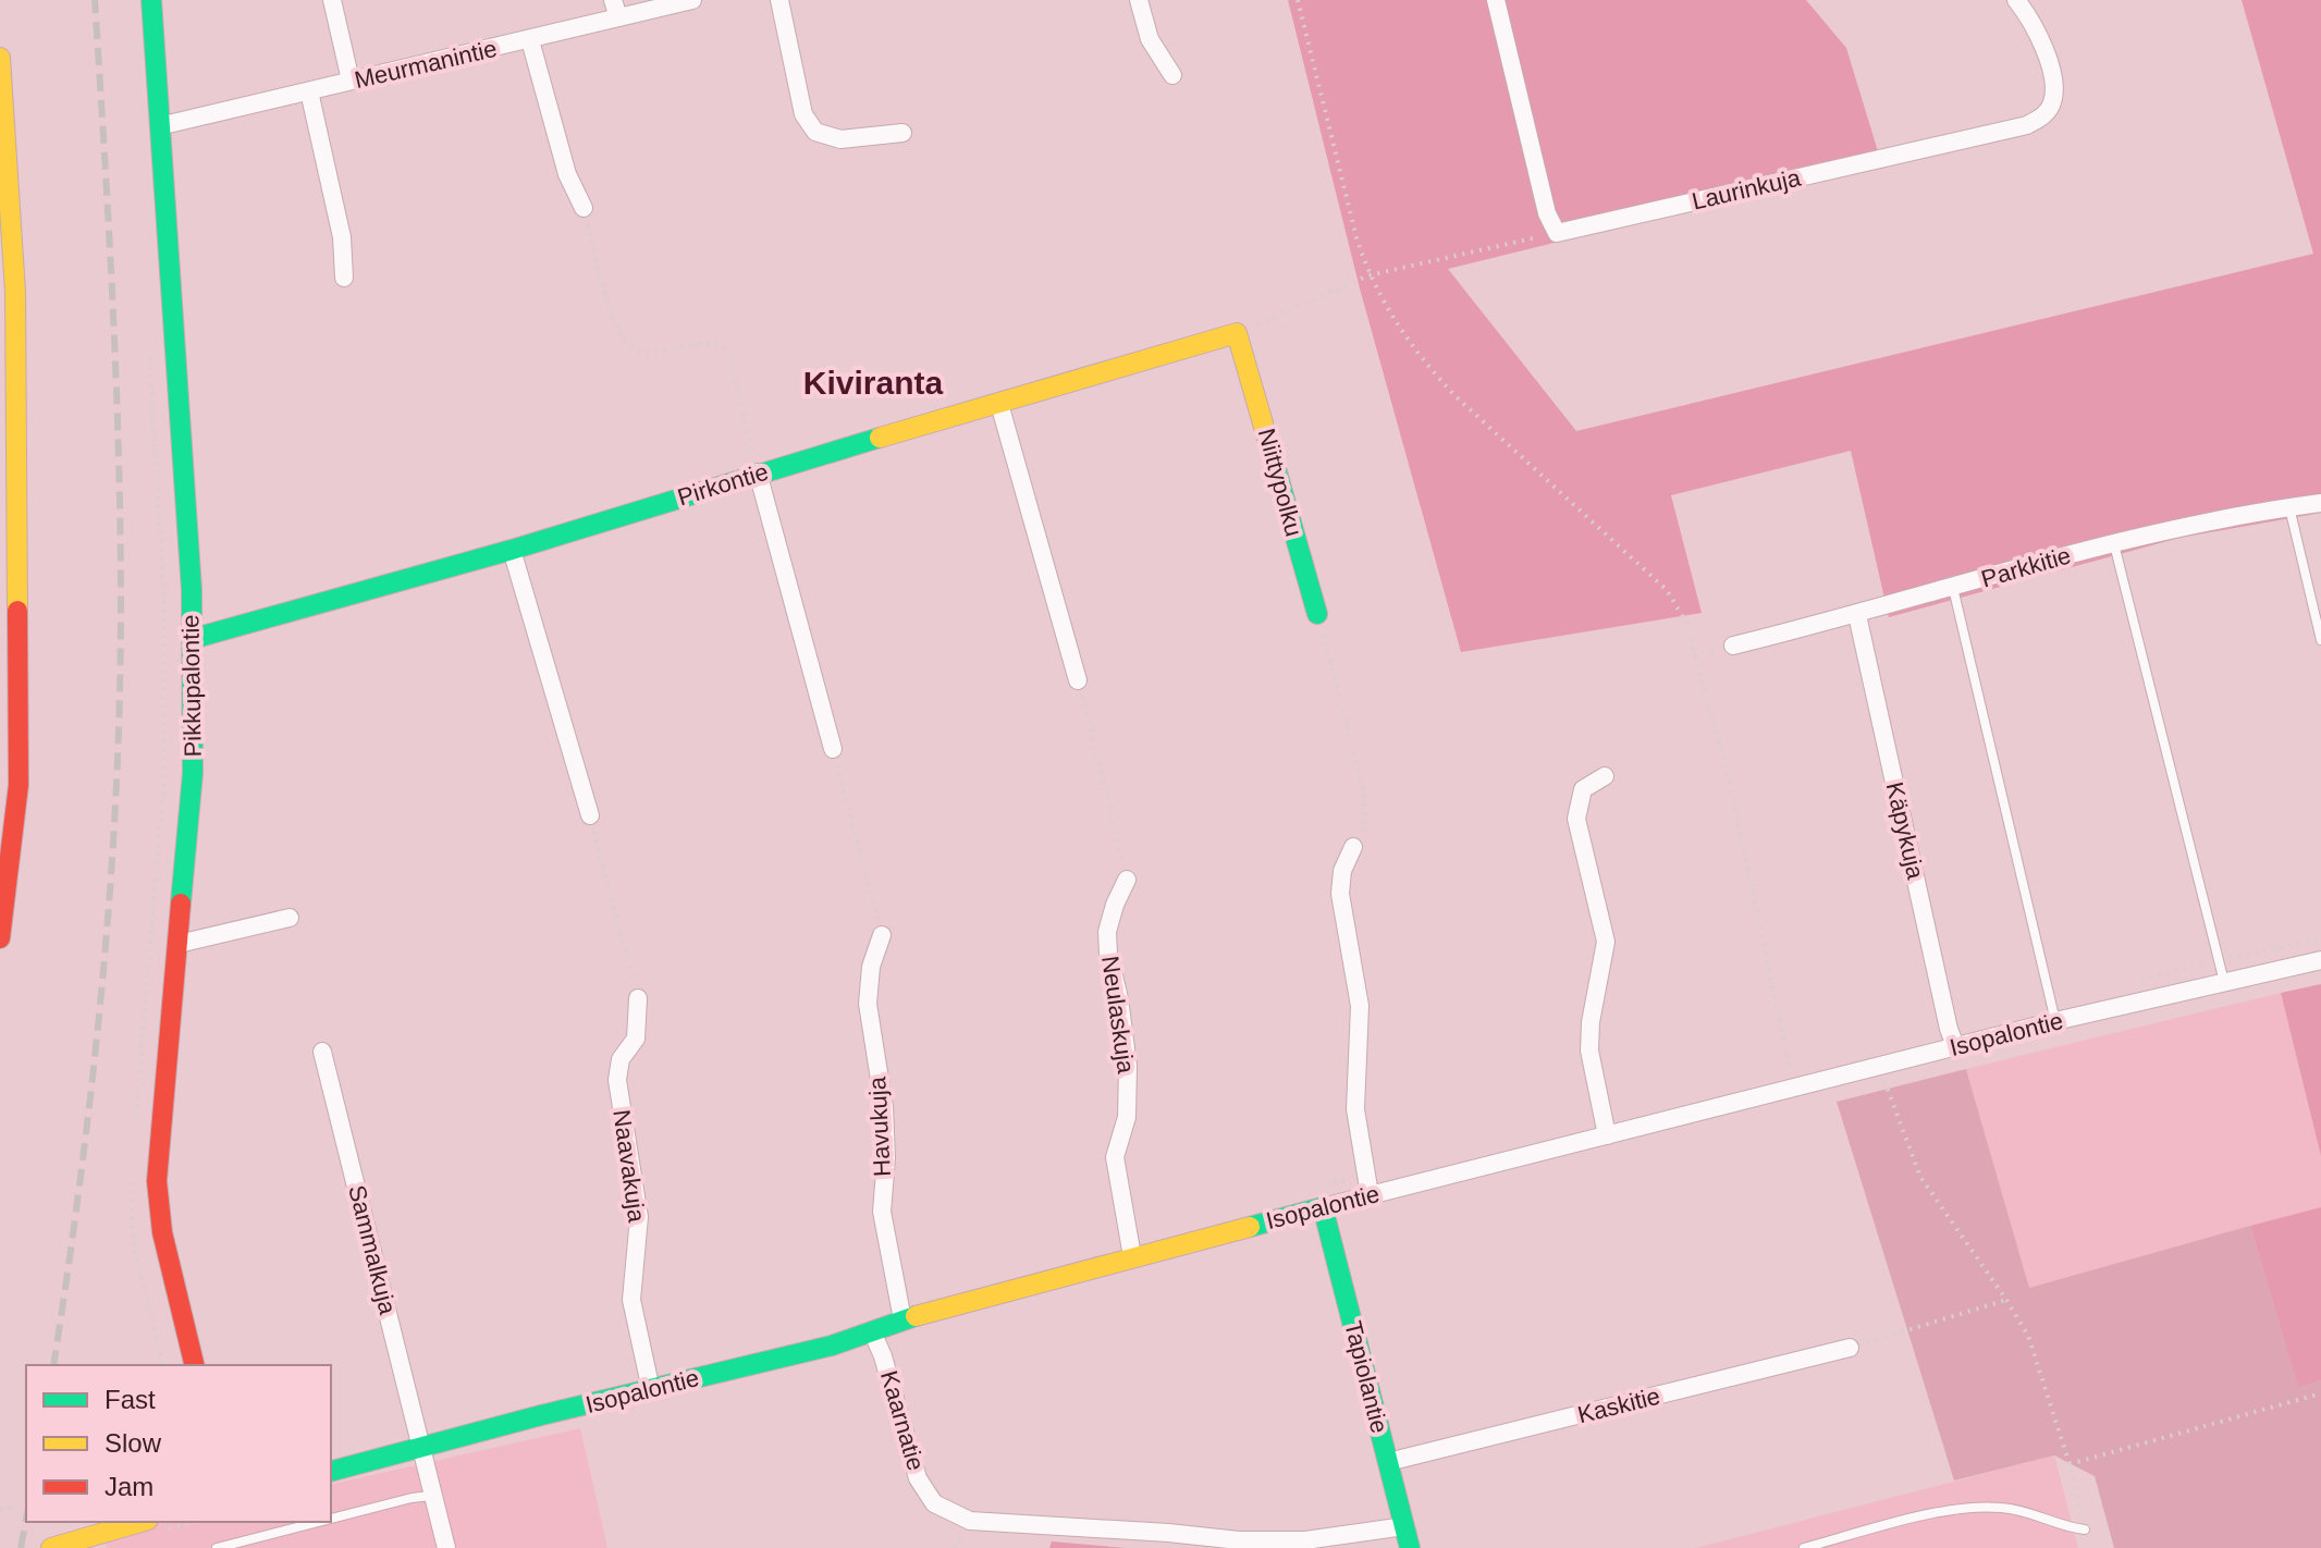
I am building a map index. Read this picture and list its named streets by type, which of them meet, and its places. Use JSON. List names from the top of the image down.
{
  "streets": {
    "main road": [
      "Niittypolku",
      "Pirkontie",
      "Pikkupalontie",
      "Isopalontie",
      "Tapiolantie"
    ],
    "street": [
      "Meurmanintie",
      "Laurinkuja",
      "Parkkitie",
      "Käpykuja",
      "Neulaskuja",
      "Havukuja",
      "Naavakuja",
      "Sammalkuja",
      "Kaskitie",
      "Kaarnatie"
    ]
  },
  "crossings": [
    ["Meurmanintie", "Pikkupalontie"],
    ["Niittypolku", "Pirkontie"],
    ["Pirkontie", "Pikkupalontie"],
    ["Parkkitie", "Käpykuja"],
    ["Käpykuja", "Isopalontie"],
    ["Neulaskuja", "Isopalontie"],
    ["Isopalontie", "Havukuja"],
    ["Isopalontie", "Naavakuja"],
    ["Isopalontie", "Sammalkuja"],
    ["Isopalontie", "Tapiolantie"],
    ["Isopalontie", "Kaarnatie"],
    ["Tapiolantie", "Kaskitie"],
    ["Tapiolantie", "Kaarnatie"]
  ],
  "districts": ["Kiviranta"],
  "legend": ["Fast", "Slow", "Jam"]
}
